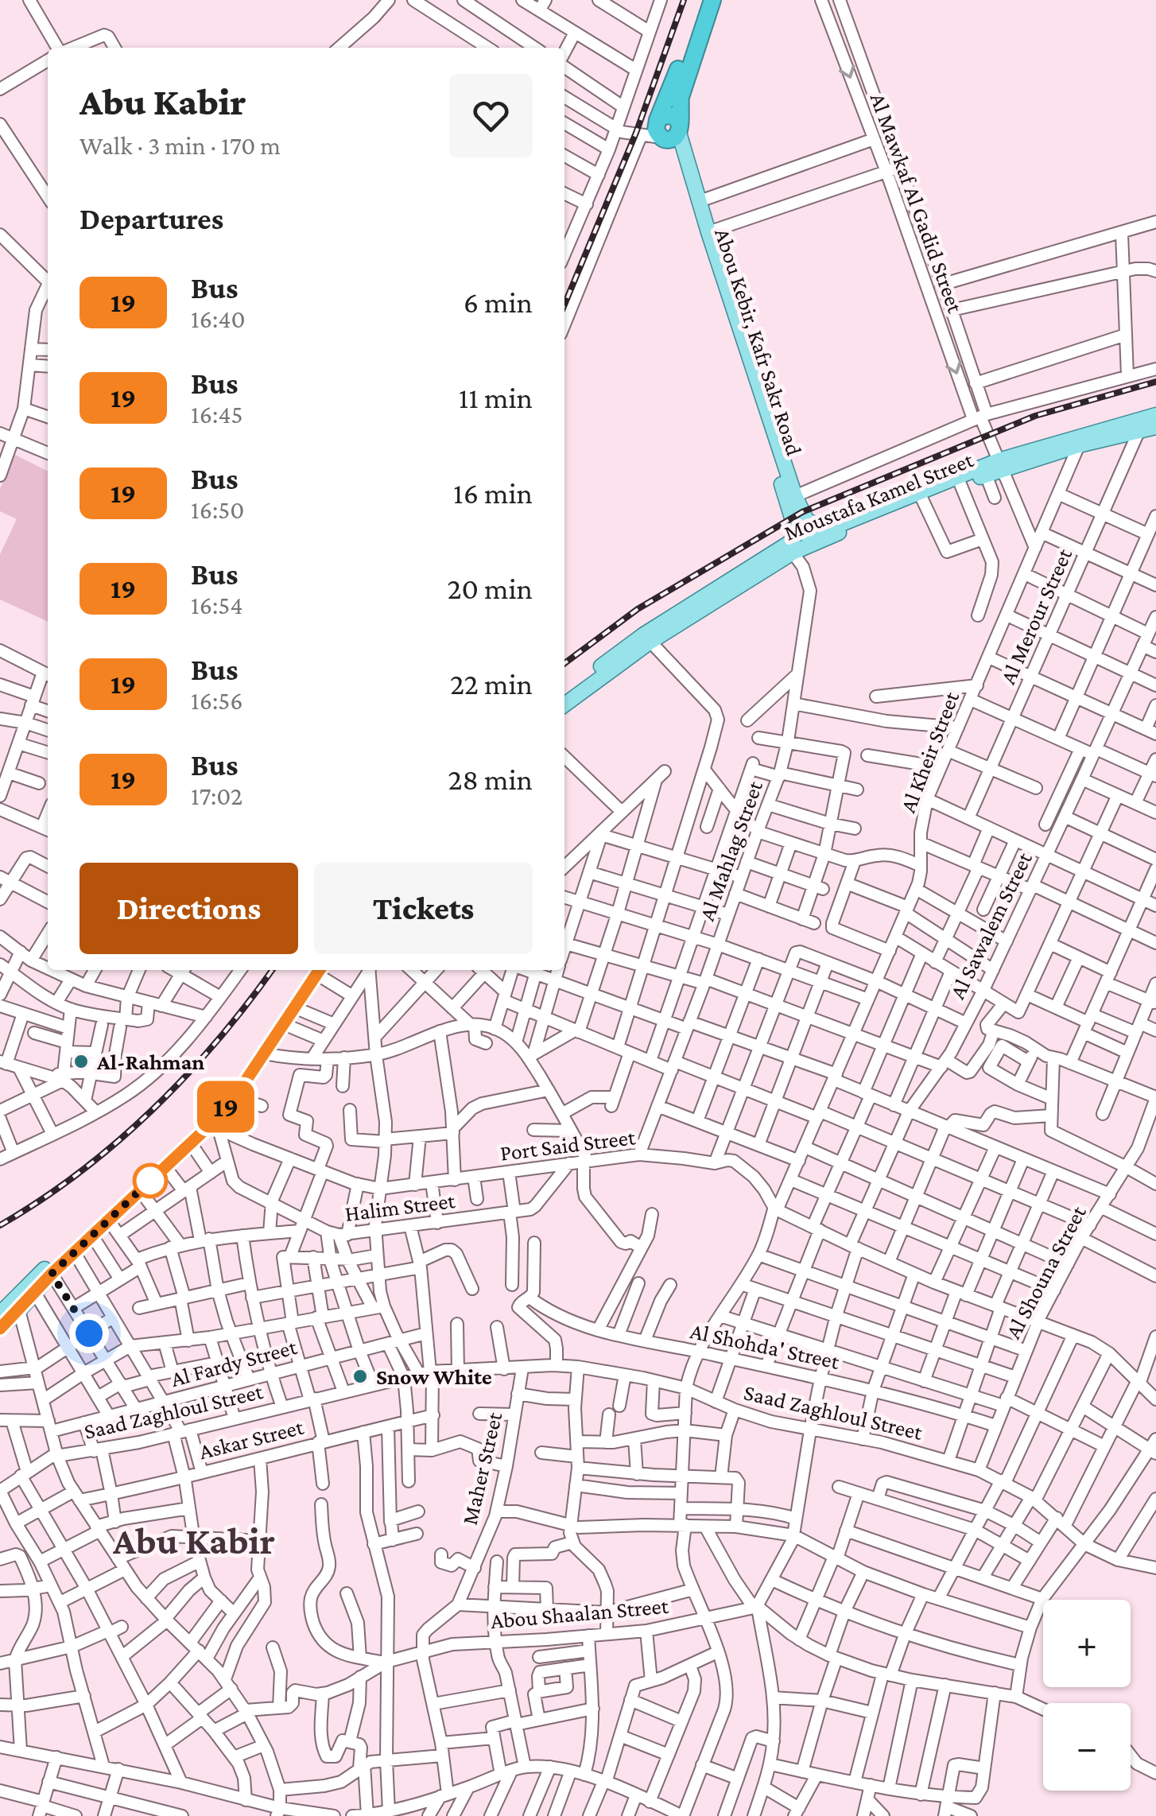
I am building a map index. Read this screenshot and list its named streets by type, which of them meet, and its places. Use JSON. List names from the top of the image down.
{
  "streets": {
    "highway": ["Abou Kebir, Kafr Sakr Road"],
    "main road": ["Moustafa Kamel Street"],
    "street": [
      "Al Mawkaf Al Gadid Street",
      "Al Merour Street",
      "Al Kheir Street",
      "Al Mahlag Street",
      "Al Sawalem Street",
      "Port Said Street",
      "Halim Street",
      "Al Shouna Street",
      "Al Shohda' Street",
      "Al Fardy Street",
      "Saad Zaghloul Street",
      "Askar Street",
      "Maher Street",
      "Abou Shaalan Street"
    ]
  },
  "crossings": [
    ["Abou Kebir, Kafr Sakr Road", "Moustafa Kamel Street"],
    ["Moustafa Kamel Street", "Al Merour Street"],
    ["Moustafa Kamel Street", "Al Kheir Street"],
    ["Moustafa Kamel Street", "Al Mahlag Street"],
    ["Al Kheir Street", "Port Said Street"],
    ["Al Mahlag Street", "Port Said Street"],
    ["Al Sawalem Street", "Port Said Street"],
    ["Al Sawalem Street", "Al Shohda' Street"],
    ["Al Sawalem Street", "Saad Zaghloul Street"],
    ["Al Sawalem Street", "Abou Shaalan Street"],
    ["Port Said Street", "Halim Street"],
    ["Port Said Street", "Al Shouna Street"],
    ["Al Shouna Street", "Al Shohda' Street"],
    ["Al Shouna Street", "Saad Zaghloul Street"],
    ["Saad Zaghloul Street", "Maher Street"],
    ["Maher Street", "Abou Shaalan Street"]
  ],
  "districts": ["Abu Kabir"],
  "places": ["Al-Rahman", "Snow White"],
  "lines": ["bus line 19"],
  "page": {
    "on_map": "19",
    "heading": [
      ["Abu Kabir", "Walk · 3 min · 170 m"],
      "Departures"
    ],
    "list": [
      {
        "mark": "19",
        "name": "Bus",
        "note": "16:40",
        "value": "6 min"
      },
      {
        "mark": "19",
        "name": "Bus",
        "note": "16:45",
        "value": "11 min"
      },
      {
        "mark": "19",
        "name": "Bus",
        "note": "16:50",
        "value": "16 min"
      },
      {
        "mark": "19",
        "name": "Bus",
        "note": "16:54",
        "value": "20 min"
      },
      {
        "mark": "19",
        "name": "Bus",
        "note": "16:56",
        "value": "22 min"
      },
      {
        "mark": "19",
        "name": "Bus",
        "note": "17:02",
        "value": "28 min"
      }
    ],
    "buttons": ["Directions", "Tickets"],
    "map_buttons": ["+", "−"]
  }
}
